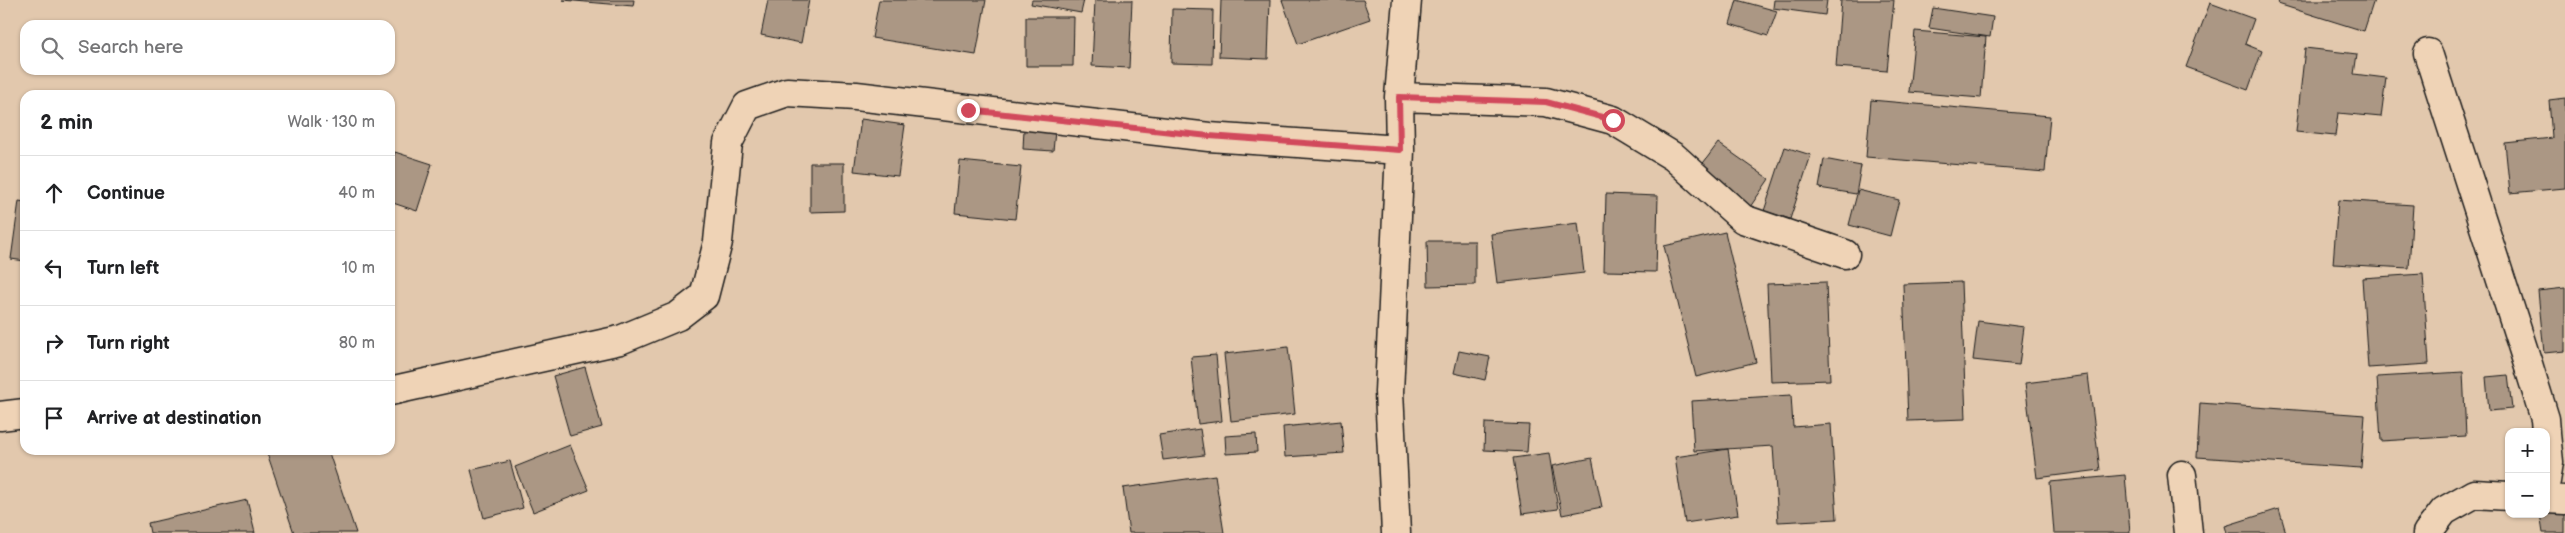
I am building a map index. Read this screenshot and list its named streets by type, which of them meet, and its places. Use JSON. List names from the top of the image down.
{
  "page": {
    "search": "Search here",
    "heading": ["2 min", "Walk · 130 m"],
    "list": [
      ["Continue", "40 m"],
      ["Turn left", "10 m"],
      ["Turn right", "80 m"],
      "Arrive at destination"
    ],
    "map_buttons": ["+", "−"]
  }
}
